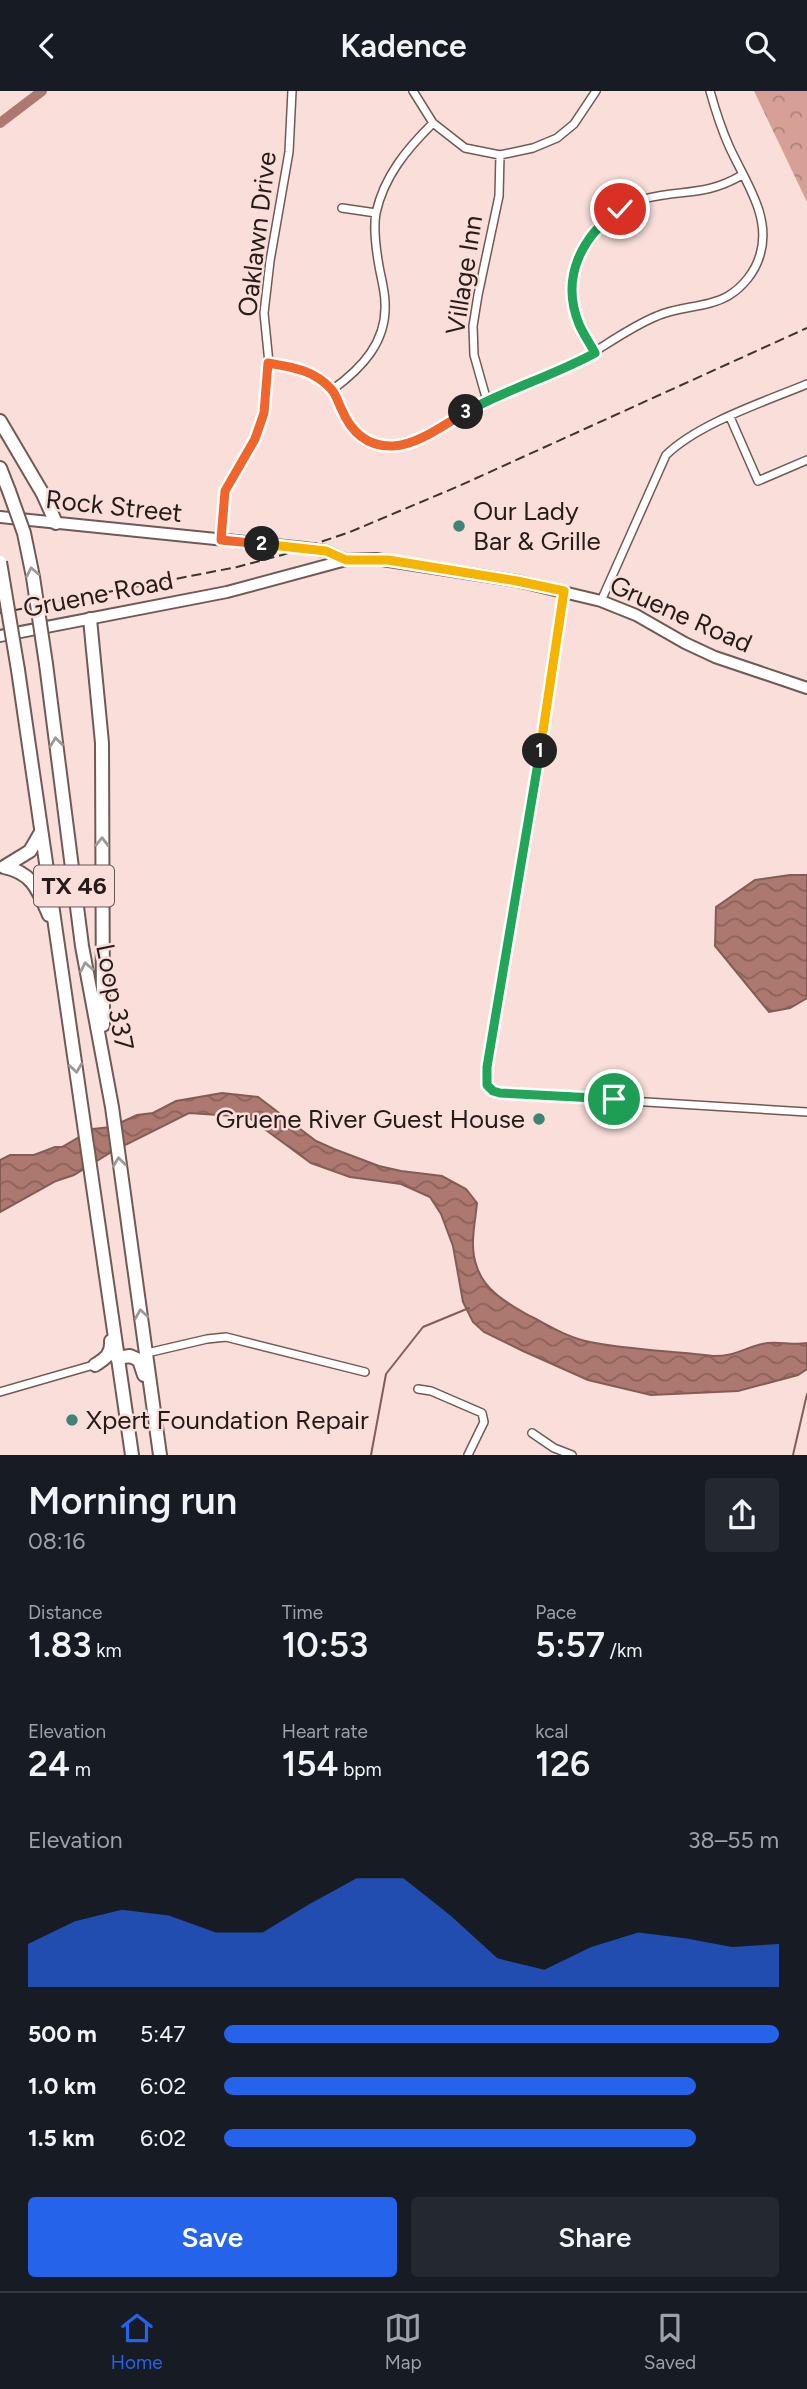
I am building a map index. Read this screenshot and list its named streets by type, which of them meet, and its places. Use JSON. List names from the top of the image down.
{
  "streets": {
    "main road": ["TX 46", "Loop 337"],
    "street": [
      "Oaklawn Drive",
      "Village Inn",
      "Rock Street",
      "Gruene Road"
    ]
  },
  "crossings": [
    ["Oaklawn Drive", "Rock Street"],
    ["Rock Street", "Gruene Road"]
  ],
  "places": ["Our Lady Bar & Grille", "Gruene River Guest House", "Xpert Foundation Repair"],
  "page": {
    "header": "Kadence",
    "pins": ["3", "2", "1"],
    "heading": ["Morning run", "08:16"],
    "stats": [
      ["Distance", "1.83 km"],
      ["Time", "10:53"],
      ["Pace", "5:57 /km"],
      ["Elevation", "24 m"],
      ["Heart rate", "154 bpm"],
      ["kcal", "126"]
    ],
    "chart": ["Elevation", "38–55 m"],
    "list": [
      {
        "name": "500 m",
        "note": "5:47"
      },
      {
        "name": "1.0 km",
        "note": "6:02"
      },
      {
        "name": "1.5 km",
        "note": "6:02"
      }
    ],
    "buttons": ["Save", "Share"],
    "tabs": ["Home", "Map", "Saved"]
  }
}
